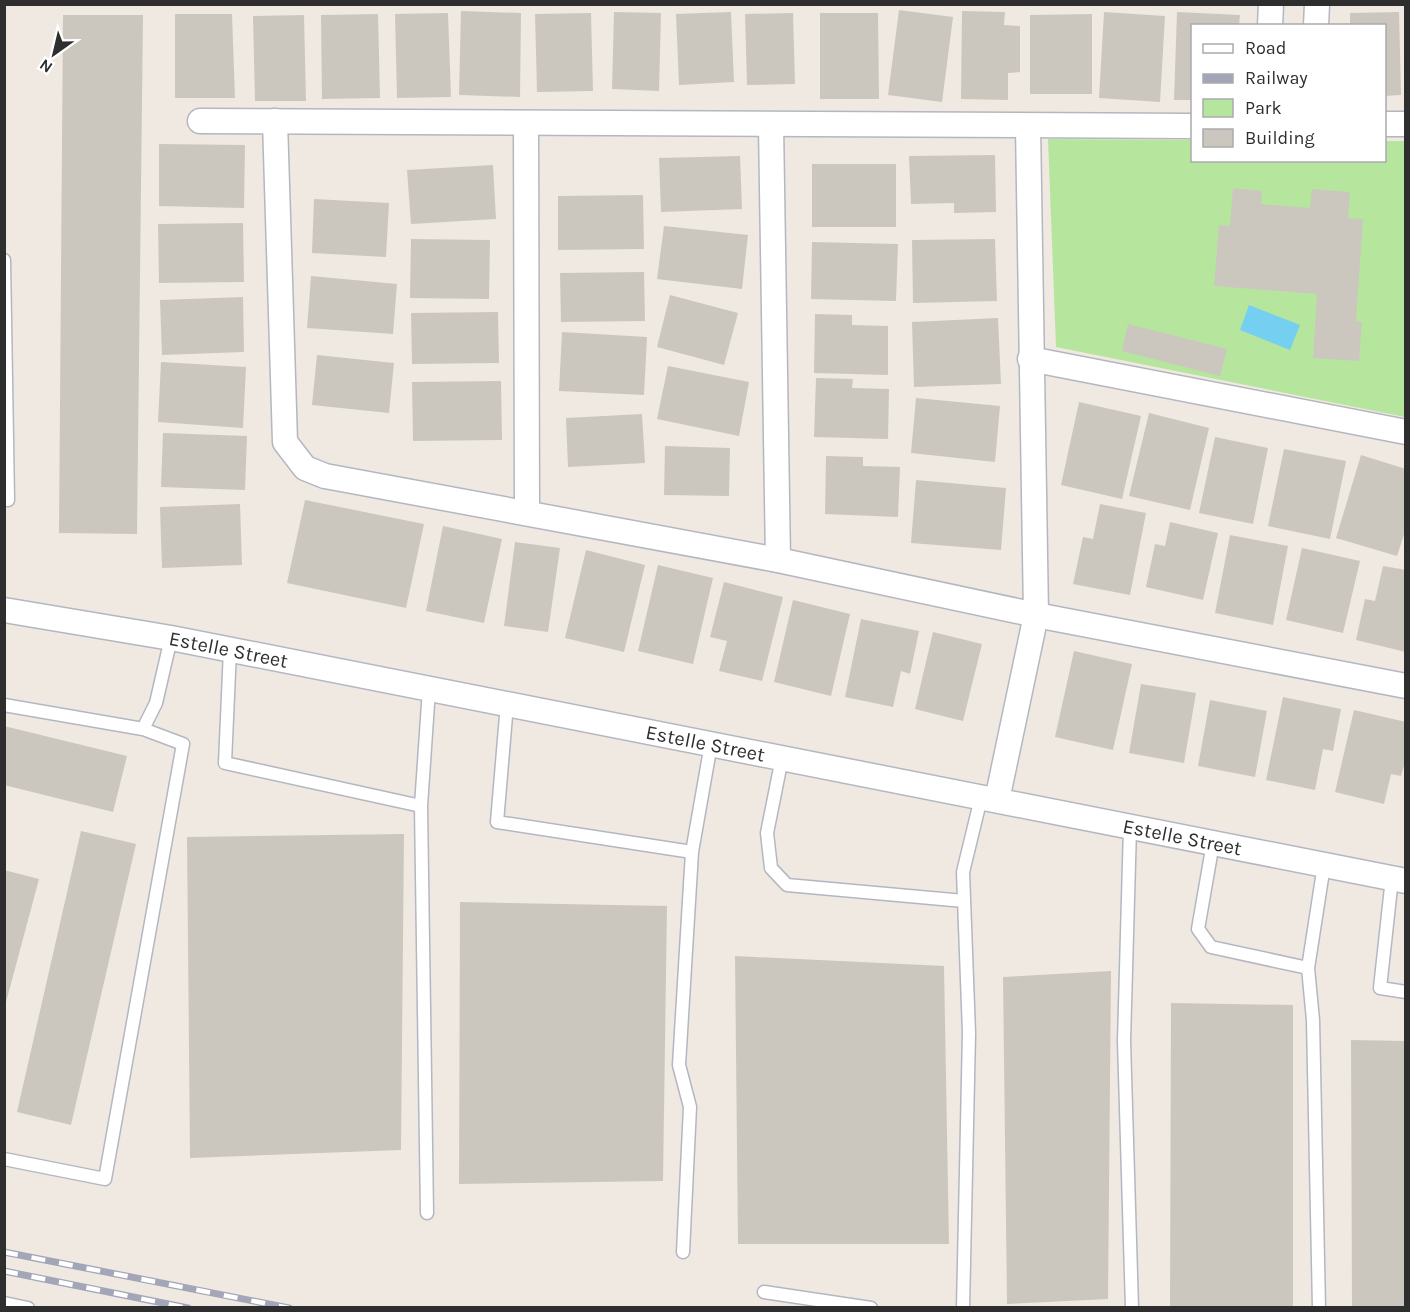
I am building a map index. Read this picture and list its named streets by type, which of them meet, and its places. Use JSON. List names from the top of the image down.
{
  "streets": {
    "street": ["Estelle Street"]
  },
  "legend": [
    "Road",
    "Railway",
    "Park",
    "Building"
  ],
  "north": "bottom left"
}
